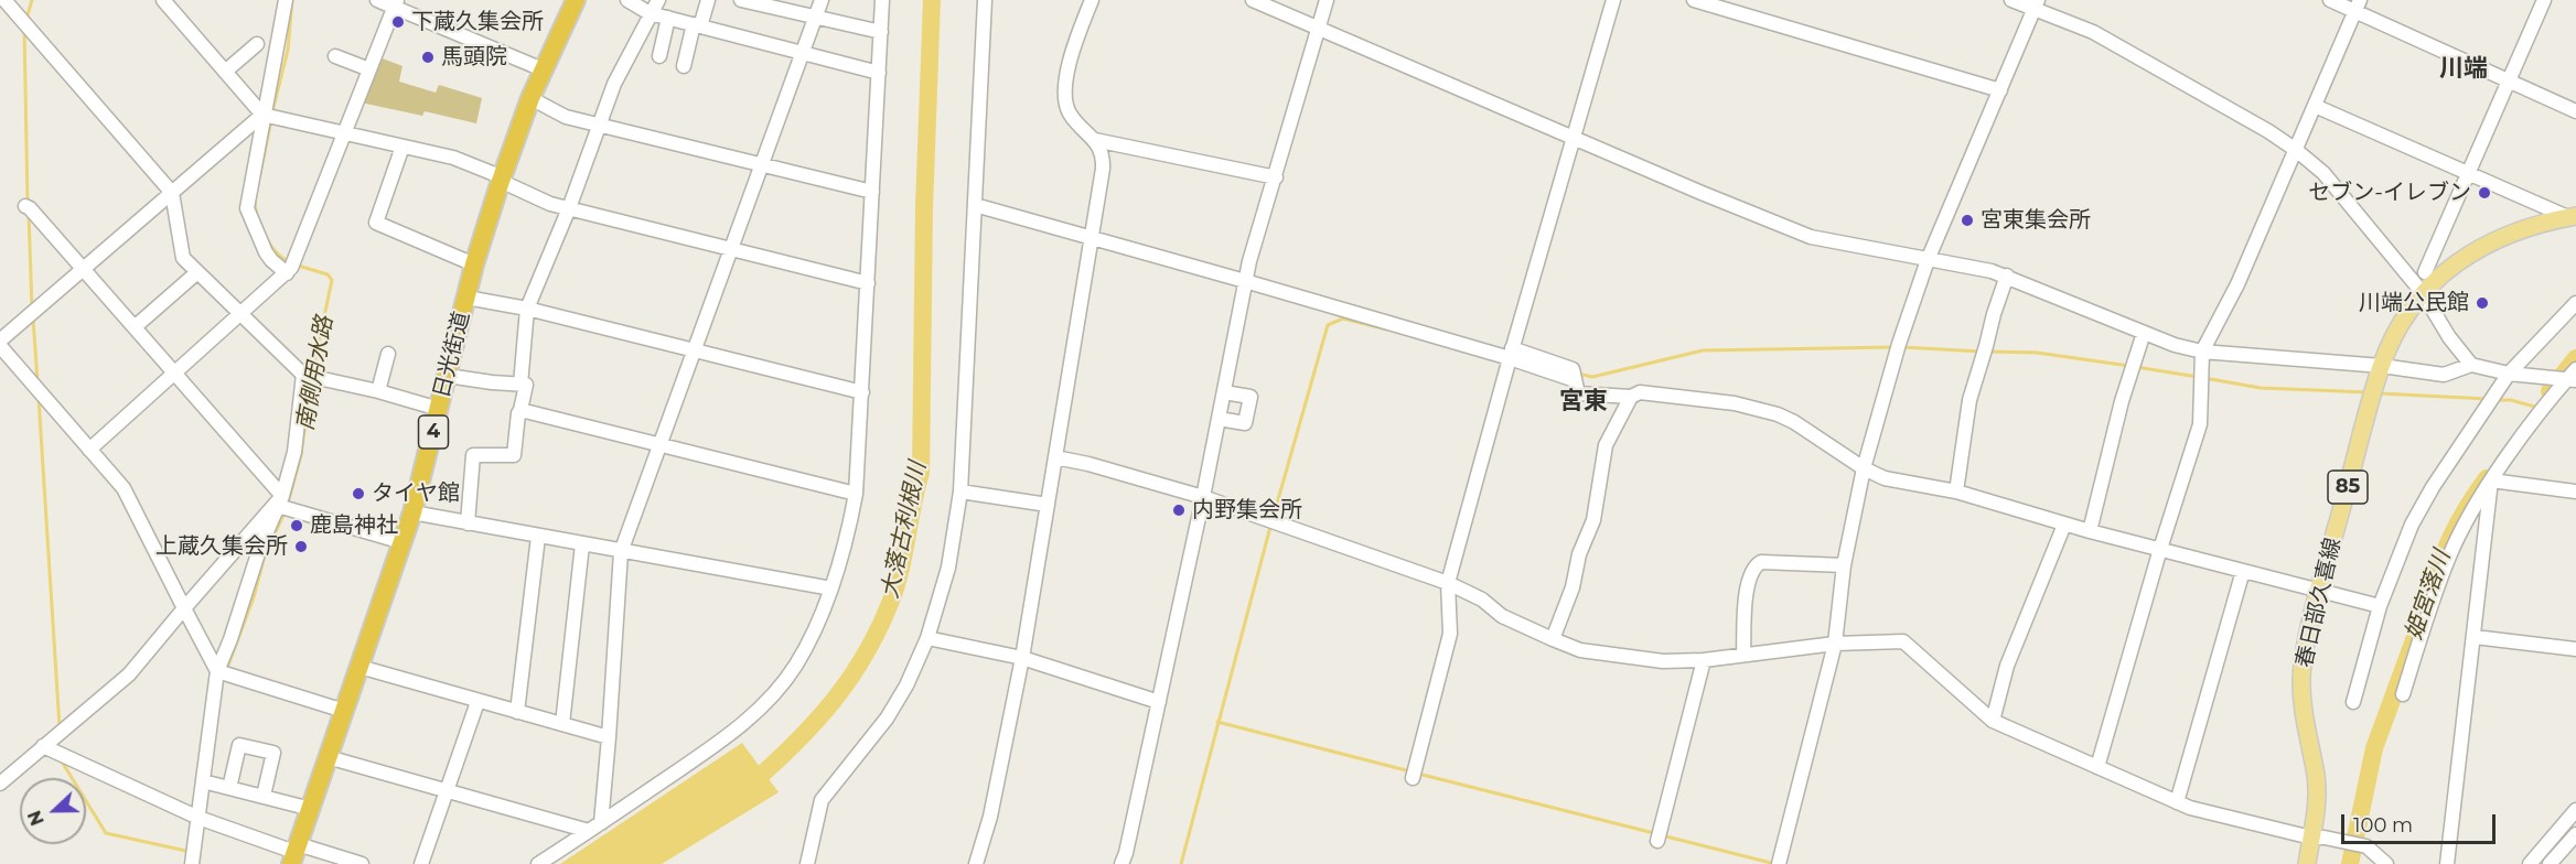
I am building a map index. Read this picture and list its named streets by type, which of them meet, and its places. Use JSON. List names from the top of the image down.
{
  "streets": {
    "highway": ["日光街道", "4"],
    "main road": ["85", "春日部久喜線"]
  },
  "districts": ["川端", "宮東"],
  "water": ["南側用水路", "大落古利根川", "姫宮落川"],
  "places": [
    "下蔵久集会所",
    "馬頭院",
    "セブン-イレブン",
    "宮東集会所",
    "川端公民館",
    "タイヤ館",
    "内野集会所",
    "鹿島神社",
    "上蔵久集会所"
  ],
  "scale_bar": "100 m",
  "north": "left"
}
